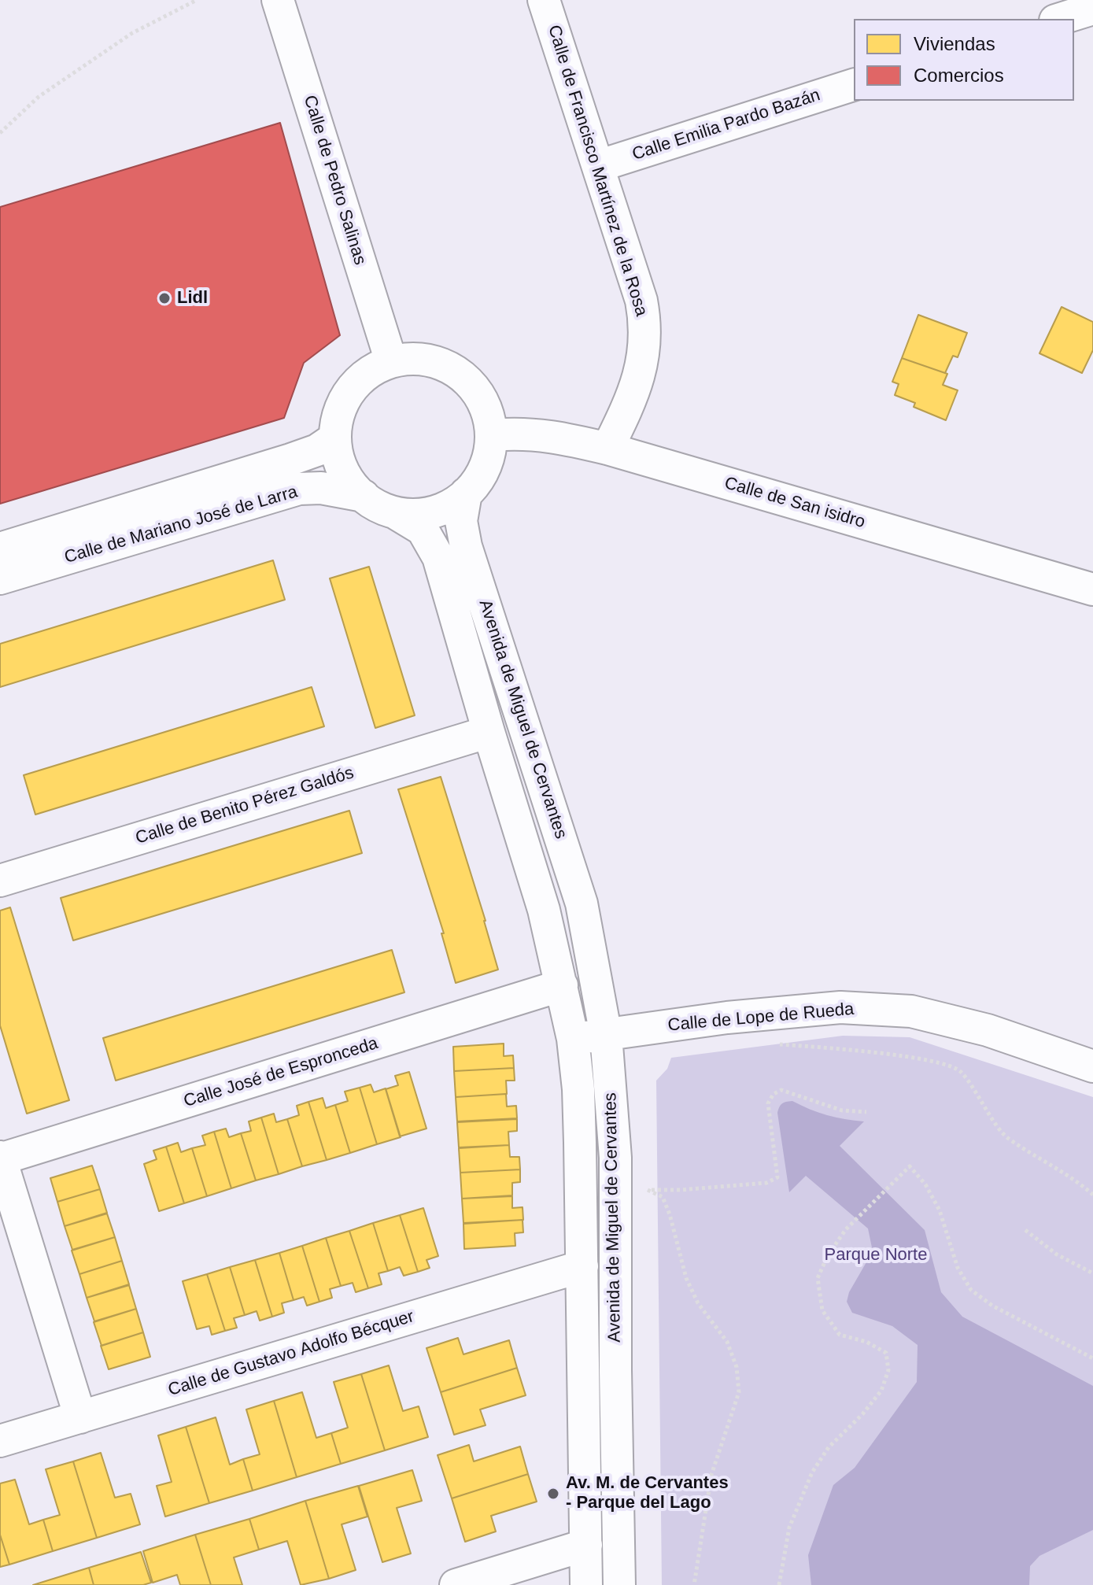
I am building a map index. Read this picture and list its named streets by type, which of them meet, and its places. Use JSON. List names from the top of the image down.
{
  "streets": {
    "street": [
      "Calle Emilia Pardo Bazán",
      "Calle de Francisco Martínez de la Rosa",
      "Calle de Pedro Salinas",
      "Calle de San isidro",
      "Calle de Mariano José de Larra",
      "Avenida de Miguel de Cervantes",
      "Calle de Benito Pérez Galdós",
      "Calle de Lope de Rueda",
      "Calle José de Espronceda",
      "Calle de Gustavo Adolfo Bécquer"
    ]
  },
  "crossings": [
    ["Calle Emilia Pardo Bazán", "Calle de Francisco Martínez de la Rosa"],
    ["Calle de Francisco Martínez de la Rosa", "Calle de San isidro"],
    ["Calle de Pedro Salinas", "Calle de San isidro"],
    ["Calle de Pedro Salinas", "Calle de Mariano José de Larra"],
    ["Calle de Pedro Salinas", "Avenida de Miguel de Cervantes"],
    ["Calle de San isidro", "Calle de Mariano José de Larra"],
    ["Calle de San isidro", "Avenida de Miguel de Cervantes"],
    ["Calle de Mariano José de Larra", "Avenida de Miguel de Cervantes"],
    ["Avenida de Miguel de Cervantes", "Calle de Benito Pérez Galdós"],
    ["Avenida de Miguel de Cervantes", "Calle de Lope de Rueda"],
    ["Avenida de Miguel de Cervantes", "Calle José de Espronceda"],
    ["Avenida de Miguel de Cervantes", "Calle de Gustavo Adolfo Bécquer"]
  ],
  "parks": ["Parque Norte"],
  "places": ["Lidl", "Av. M. de Cervantes - Parque del Lago"],
  "legend": ["Viviendas", "Comercios"]
}
